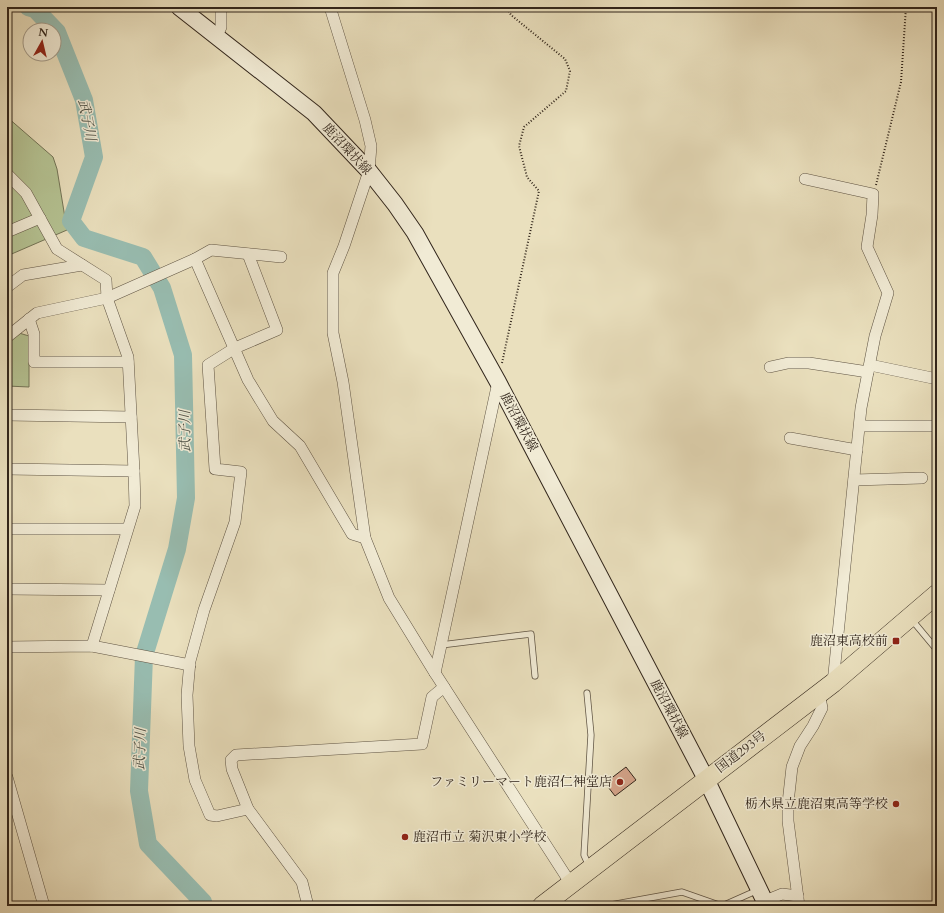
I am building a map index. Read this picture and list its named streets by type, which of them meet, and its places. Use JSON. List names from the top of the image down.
{
  "streets": {
    "highway": ["国道293号"],
    "main road": ["鹿沼環状線"]
  },
  "crossings": [
    ["鹿沼環状線", "国道293号"]
  ],
  "water": ["武子川"],
  "places": {
    "transit": ["鹿沼東高校前"],
    "other": ["ファミリーマート鹿沼仁神堂店", "栃木県立鹿沼東高等学校", "鹿沼市立 菊沢東小学校"]
  },
  "north": "top"
}
